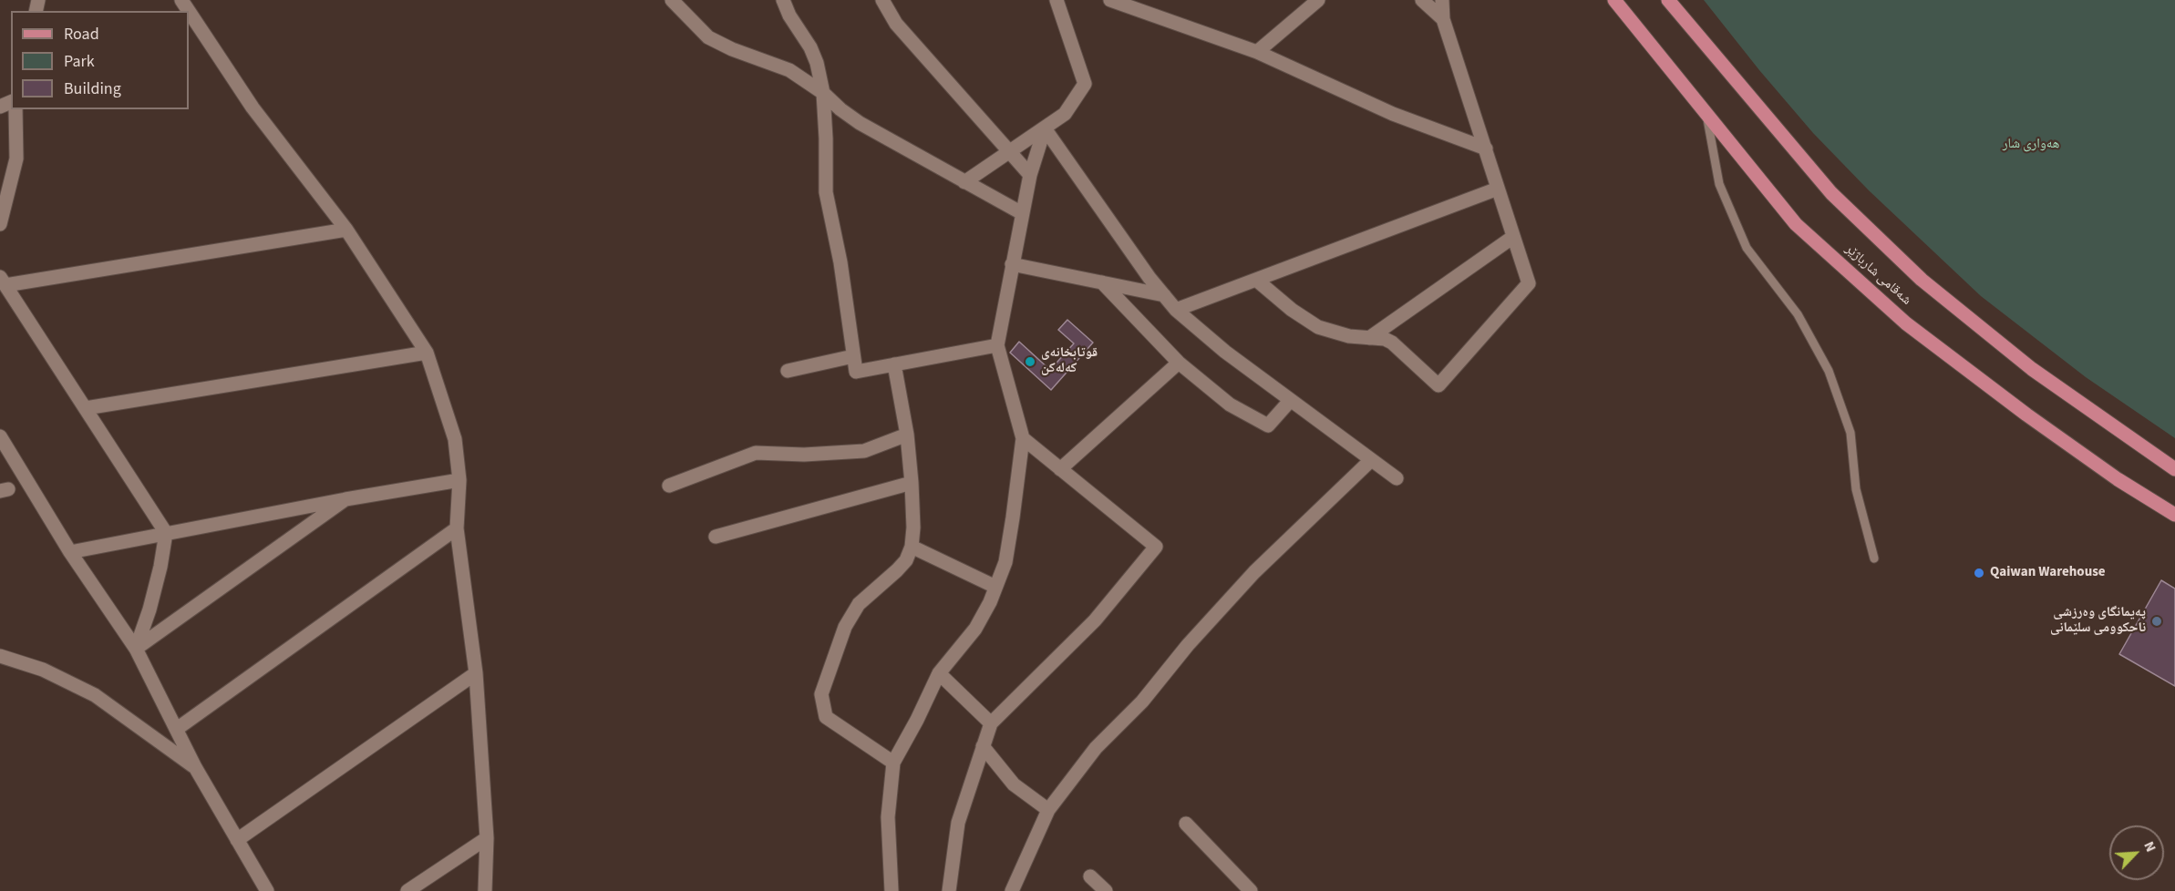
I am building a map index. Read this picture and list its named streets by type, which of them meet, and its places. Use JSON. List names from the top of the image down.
{
  "streets": {
    "main road": ["شەقامی شارباژێر"]
  },
  "parks": ["هەواری شار"],
  "places": ["قوتابخانەی کەلەکن", "Qaiwan Warehouse", "پەیمانگای وەرزشی ناحکوومی سلێمانی"],
  "legend": ["Road", "Park", "Building"],
  "north": "top right"
}
